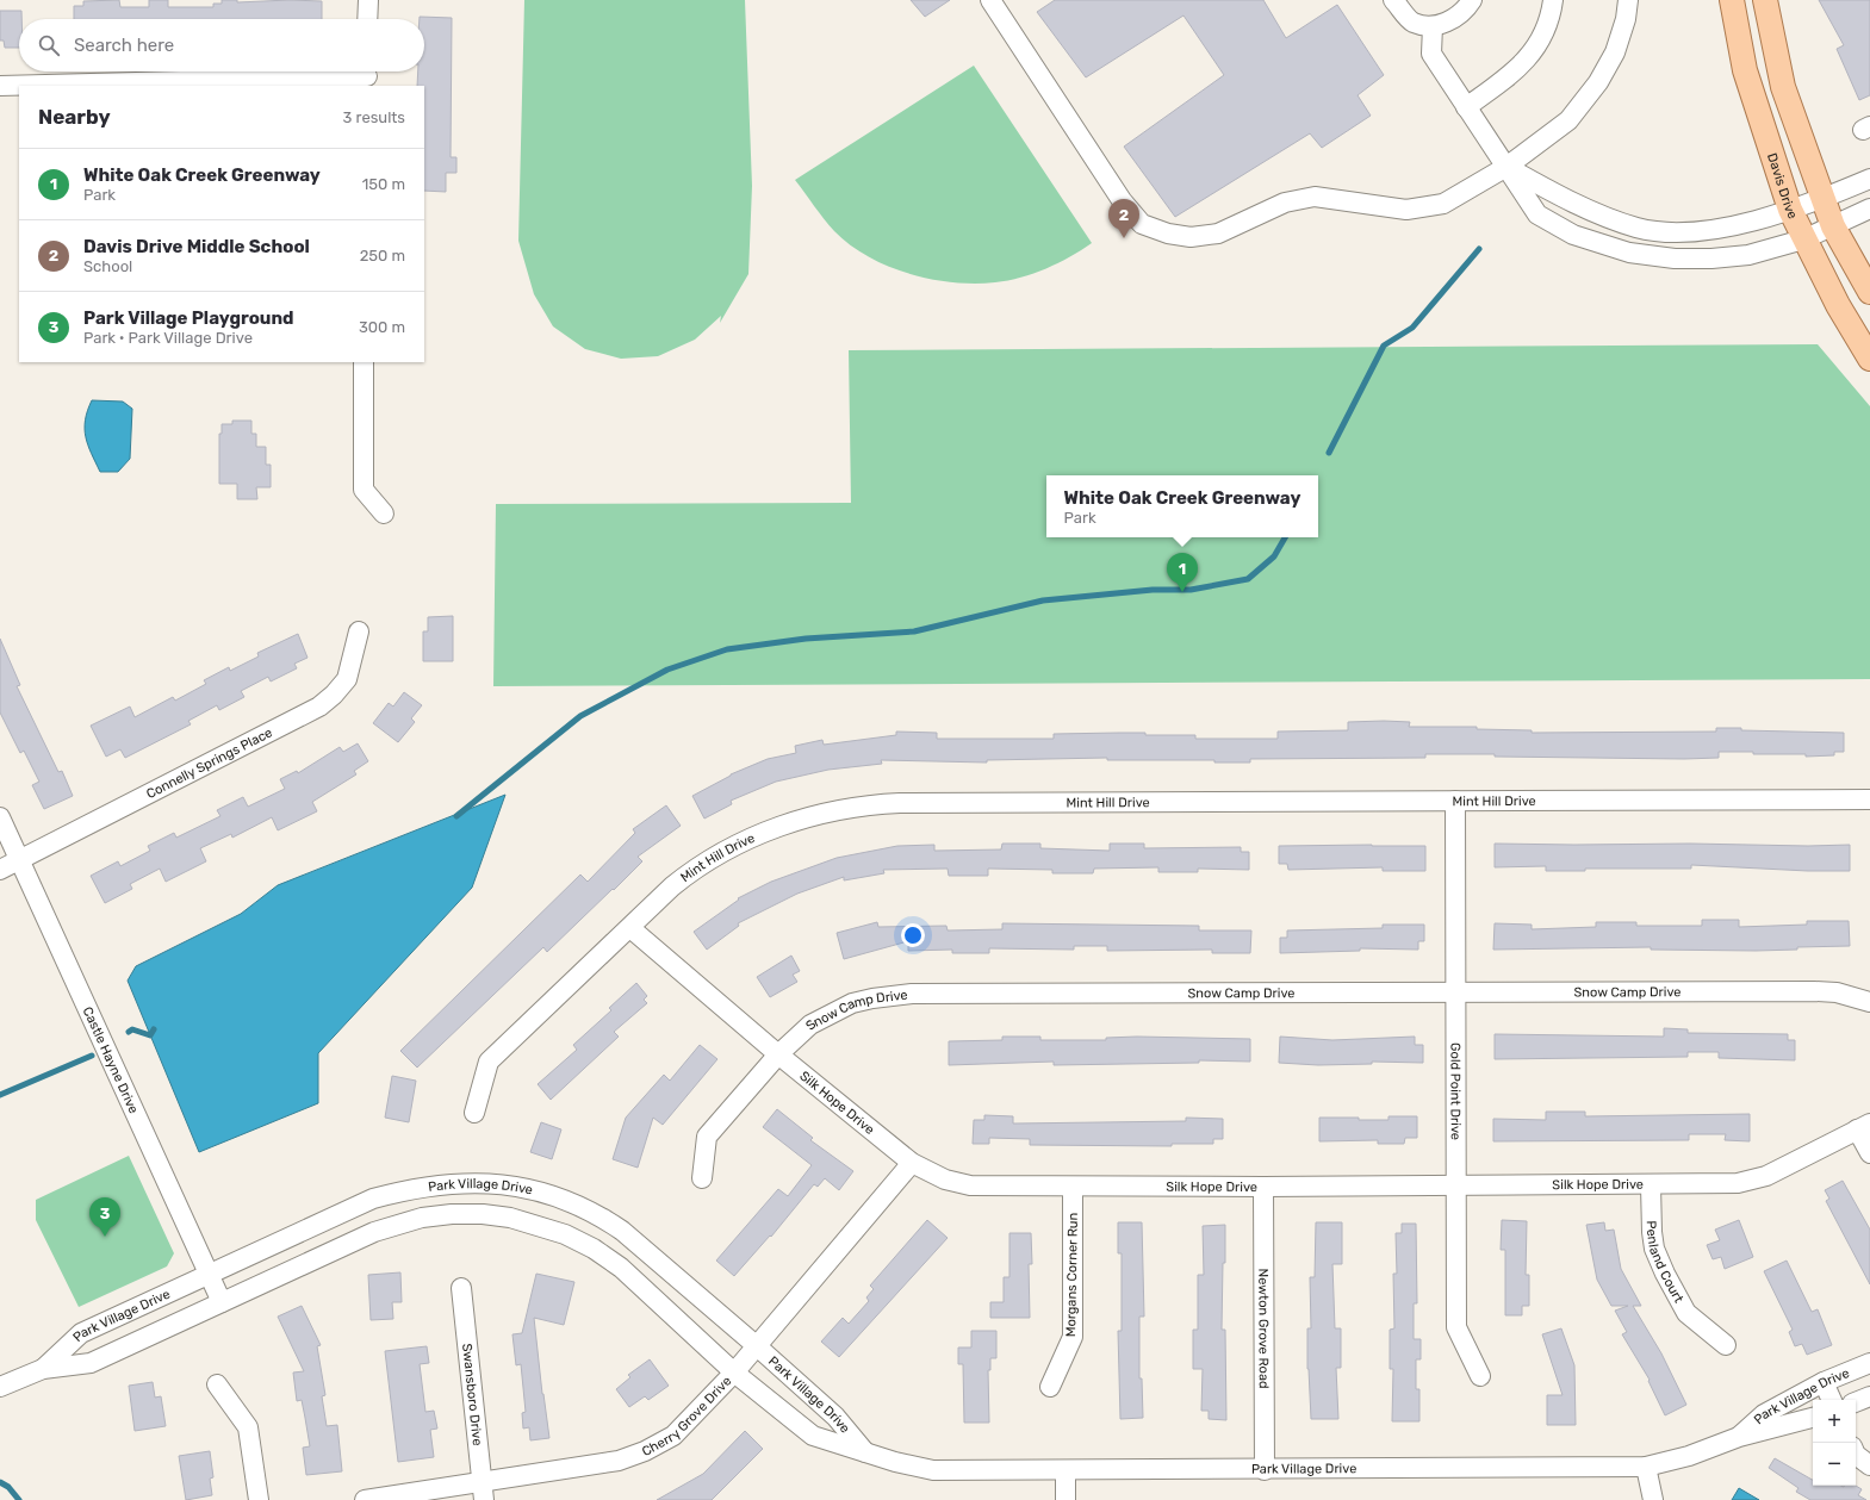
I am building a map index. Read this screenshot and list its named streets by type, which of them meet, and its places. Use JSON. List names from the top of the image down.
{
  "streets": {
    "main road": ["Davis Drive"],
    "street": [
      "Connelly Springs Place",
      "Mint Hill Drive",
      "Snow Camp Drive",
      "Castle Hayne Drive",
      "Gold Point Drive",
      "Silk Hope Drive",
      "Park Village Drive",
      "Penland Court",
      "Morgans Corner Run",
      "Newton Grove Road",
      "Swansboro Drive",
      "Cherry Grove Drive"
    ]
  },
  "crossings": [
    ["Connelly Springs Place", "Castle Hayne Drive"],
    ["Mint Hill Drive", "Gold Point Drive"],
    ["Mint Hill Drive", "Silk Hope Drive"],
    ["Snow Camp Drive", "Gold Point Drive"],
    ["Snow Camp Drive", "Silk Hope Drive"],
    ["Castle Hayne Drive", "Park Village Drive"],
    ["Gold Point Drive", "Silk Hope Drive"],
    ["Silk Hope Drive", "Penland Court"],
    ["Silk Hope Drive", "Morgans Corner Run"],
    ["Silk Hope Drive", "Newton Grove Road"],
    ["Silk Hope Drive", "Cherry Grove Drive"],
    ["Park Village Drive", "Newton Grove Road"],
    ["Park Village Drive", "Cherry Grove Drive"],
    ["Swansboro Drive", "Cherry Grove Drive"]
  ],
  "page": {
    "search": "Search here",
    "heading": ["Nearby", "3 results"],
    "list": [
      {
        "mark": "1",
        "name": "White Oak Creek Greenway",
        "note": "Park",
        "value": "150 m"
      },
      {
        "mark": "2",
        "name": "Davis Drive Middle School",
        "note": "School",
        "value": "250 m"
      },
      {
        "mark": "3",
        "name": "Park Village Playground",
        "note": "Park · Park Village Drive",
        "value": "300 m"
      }
    ],
    "pins": ["2", "1", "3"],
    "popup": ["White Oak Creek Greenway", "Park"],
    "map_buttons": ["+", "−"]
  }
}
